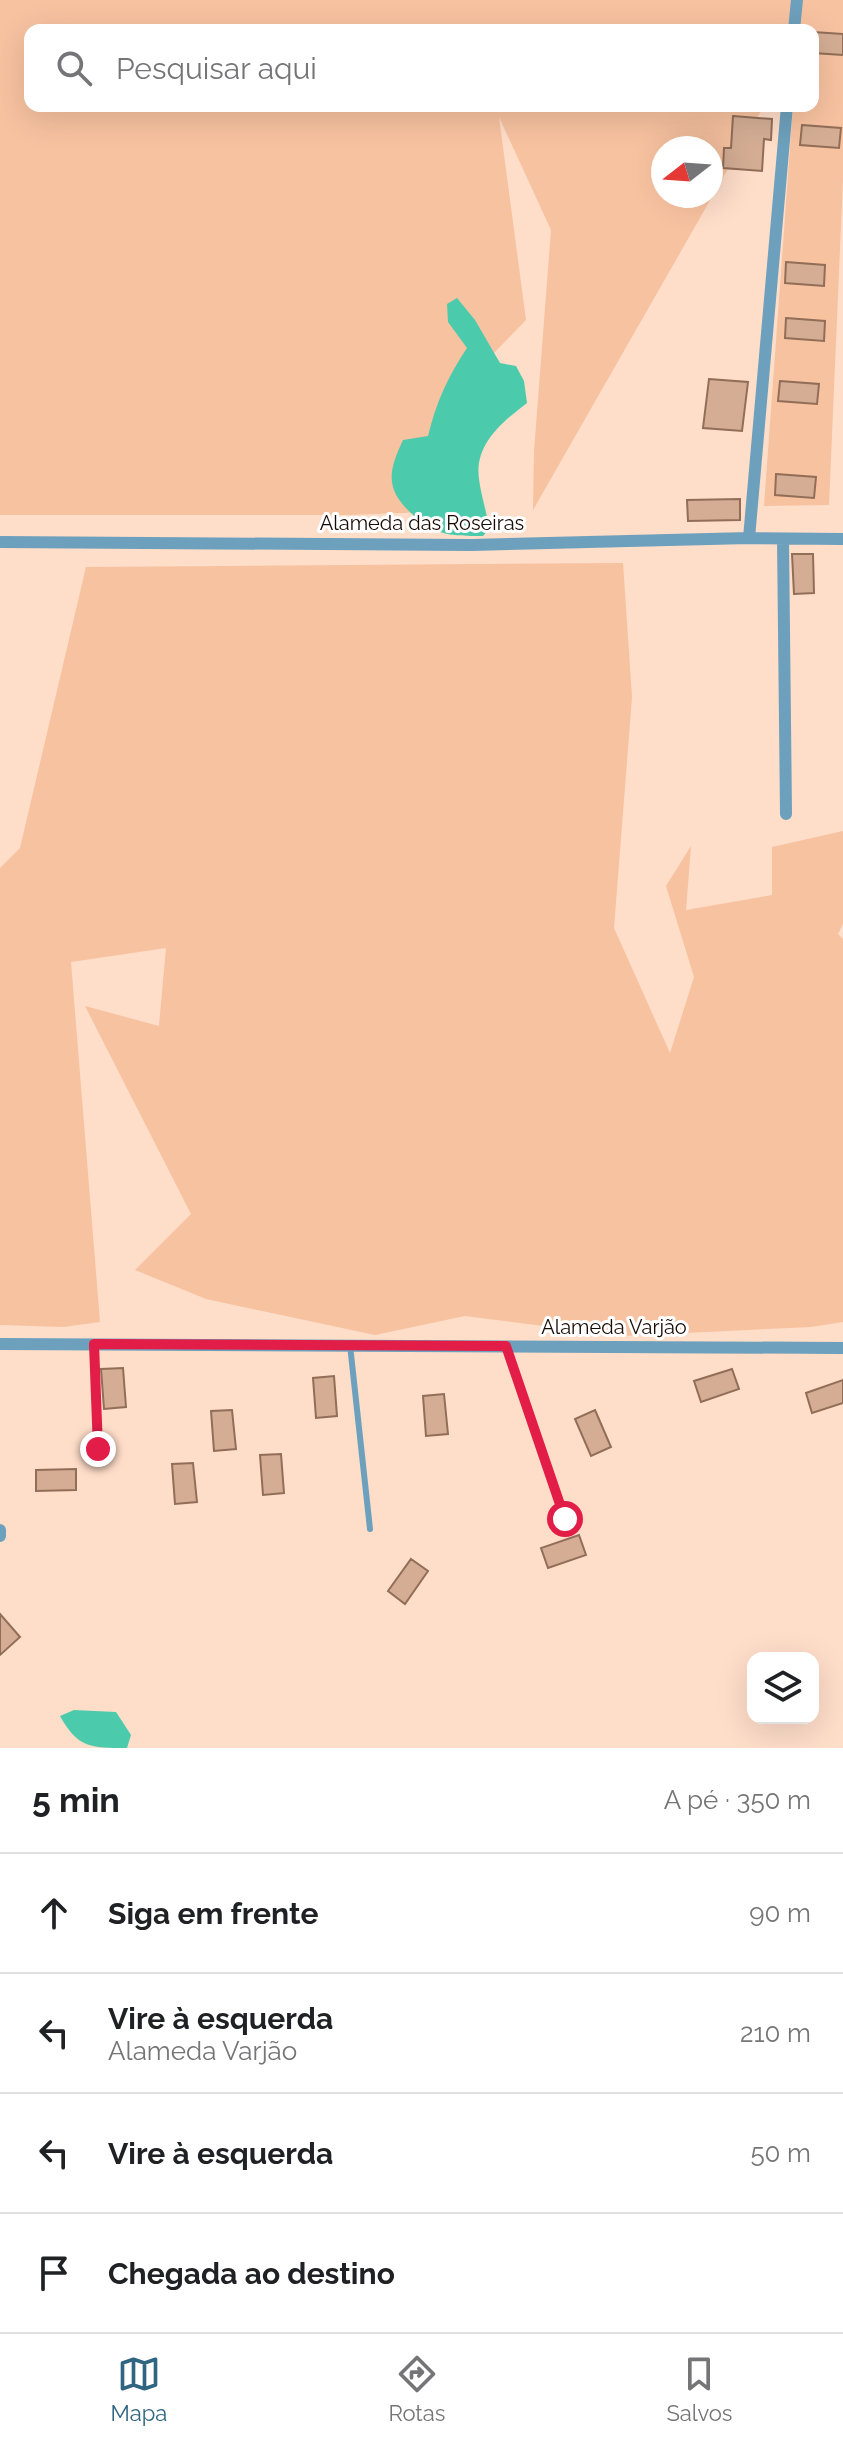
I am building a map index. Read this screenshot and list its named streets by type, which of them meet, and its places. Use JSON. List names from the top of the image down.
{
  "streets": {
    "street": ["Alameda das Roseiras", "Alameda Varjão"]
  },
  "north": "left",
  "page": {
    "search": "Pesquisar aqui",
    "heading": ["5 min", "A pé · 350 m"],
    "list": [
      ["Siga em frente", "90 m"],
      ["Vire à esquerda", "Alameda Varjão", "210 m"],
      ["Vire à esquerda", "50 m"],
      "Chegada ao destino"
    ],
    "nav": ["Mapa", "Rotas", "Salvos"]
  }
}
